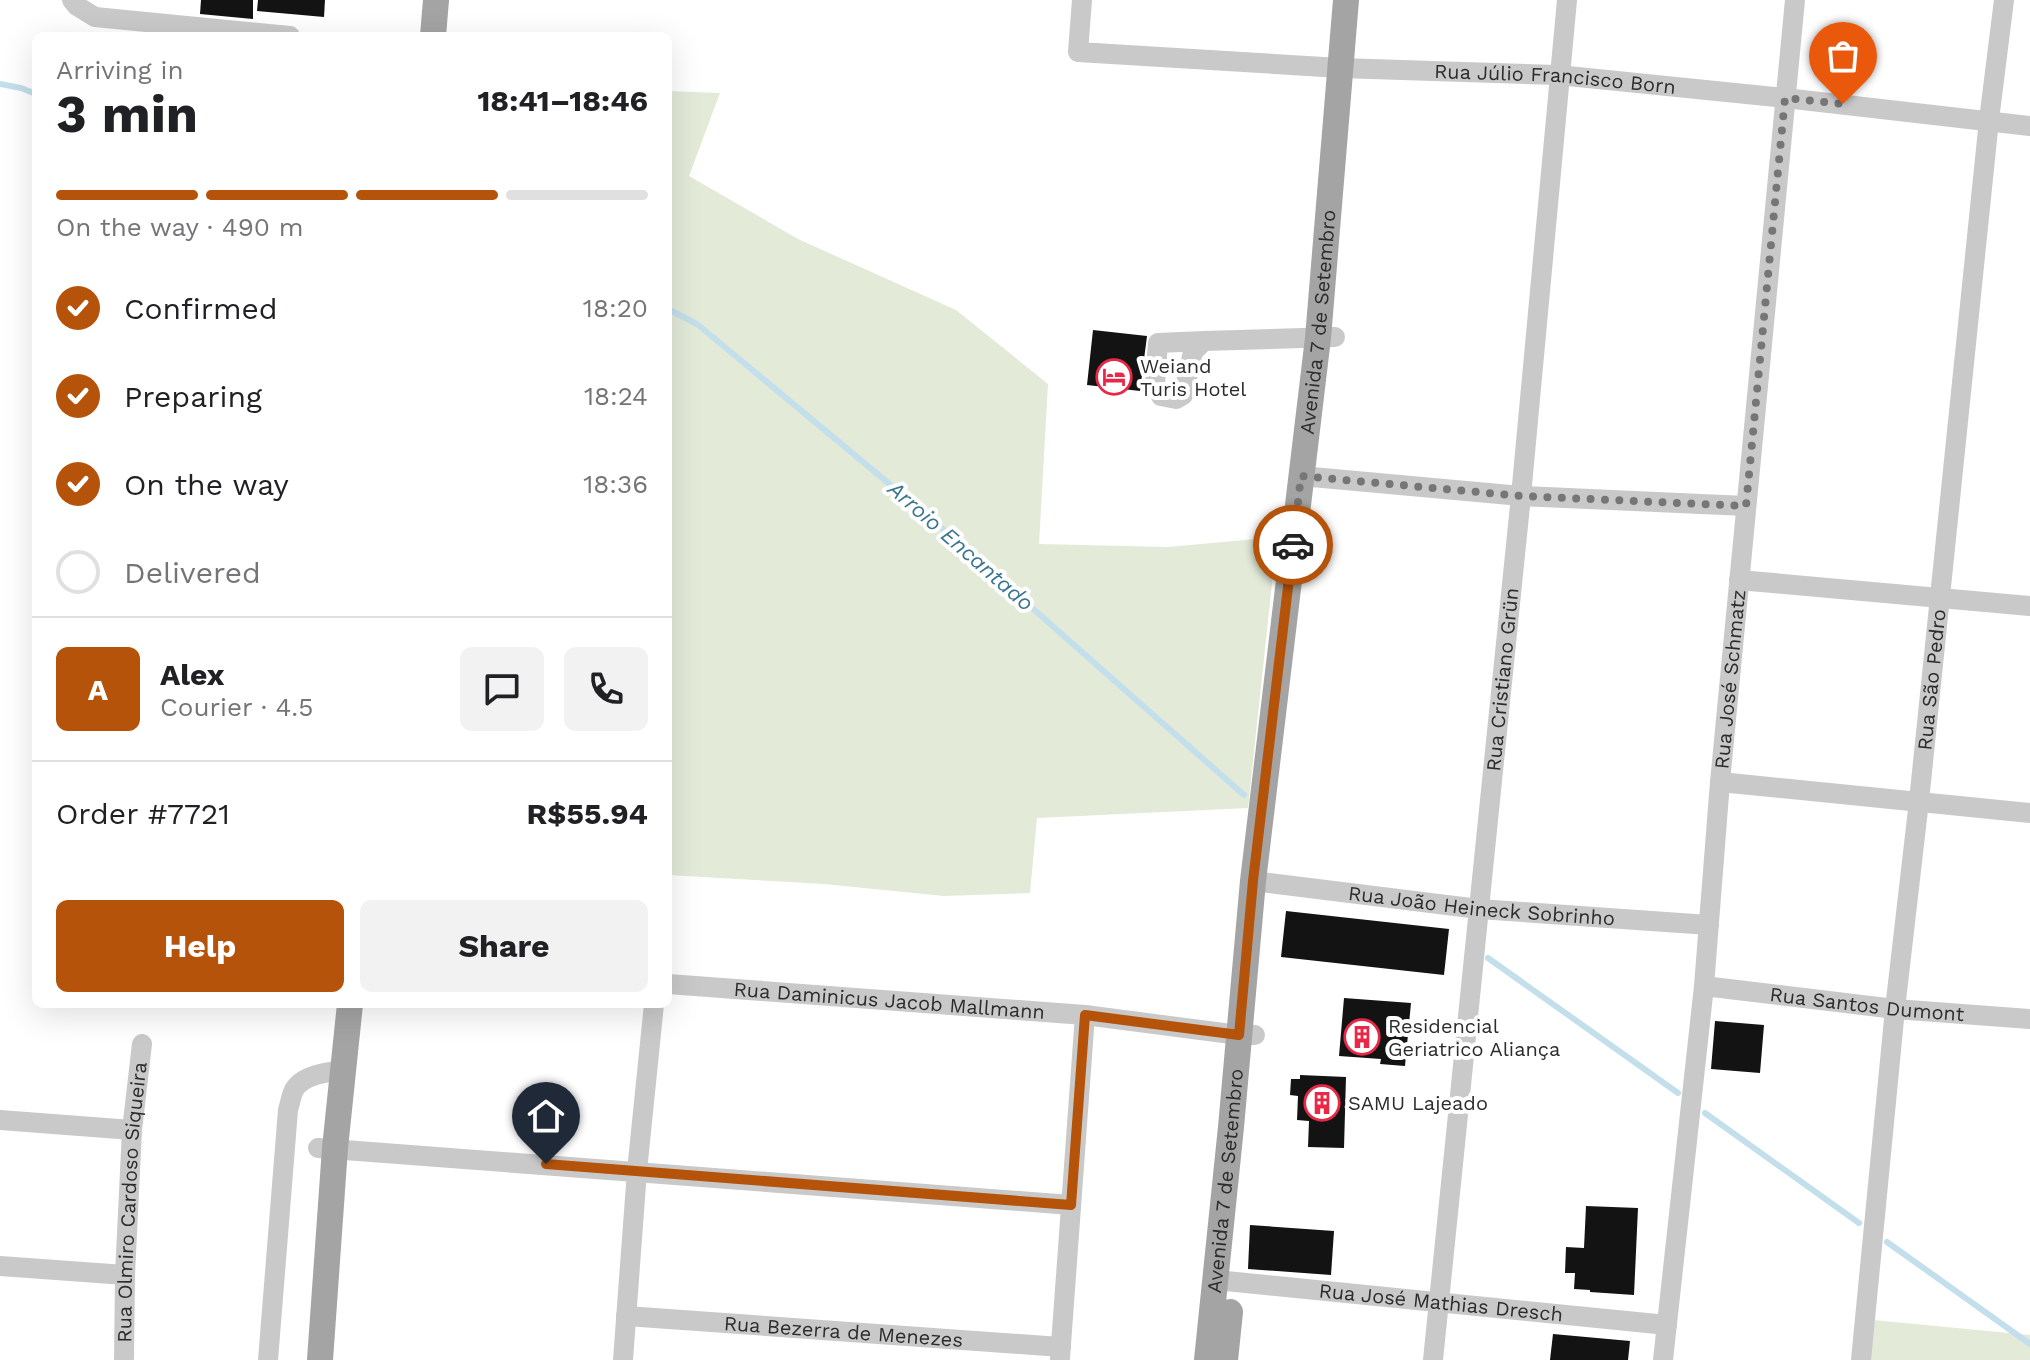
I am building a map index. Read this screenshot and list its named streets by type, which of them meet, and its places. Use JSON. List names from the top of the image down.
{
  "streets": {
    "main road": ["Avenida 7 de Setembro"],
    "street": [
      "Rua Júlio Francisco Born",
      "Rua Cristiano Grün",
      "Rua José Schmatz",
      "Rua São Pedro",
      "Rua João Heineck Sobrinho",
      "Rua Daminicus Jacob Mallmann",
      "Rua Santos Dumont",
      "Rua Olmiro Cardoso Siqueira",
      "Rua José Mathias Dresch",
      "Rua Bezerra de Menezes"
    ]
  },
  "crossings": [
    ["Rua Júlio Francisco Born", "Avenida 7 de Setembro"],
    ["Rua Júlio Francisco Born", "Rua Cristiano Grün"],
    ["Rua Júlio Francisco Born", "Rua José Schmatz"],
    ["Rua Júlio Francisco Born", "Rua São Pedro"],
    ["Avenida 7 de Setembro", "Rua João Heineck Sobrinho"],
    ["Avenida 7 de Setembro", "Rua Daminicus Jacob Mallmann"],
    ["Avenida 7 de Setembro", "Rua José Mathias Dresch"],
    ["Rua Cristiano Grün", "Rua João Heineck Sobrinho"],
    ["Rua Cristiano Grün", "Rua José Mathias Dresch"],
    ["Rua José Schmatz", "Rua João Heineck Sobrinho"],
    ["Rua José Schmatz", "Rua Santos Dumont"],
    ["Rua José Schmatz", "Rua José Mathias Dresch"],
    ["Rua São Pedro", "Rua Santos Dumont"]
  ],
  "water": ["Arroio Encantado"],
  "places": {
    "hotel": ["Weiand Turis Hotel"],
    "building": ["Residencial Geriatrico Aliança", "SAMU Lajeado"]
  },
  "page": {
    "heading": ["3 min", "Arriving in", "18:41–18:46"],
    "panel": [
      "Alex",
      "Courier · 4.5",
      "Order #7721",
      "R$55.94"
    ],
    "bar": "On the way · 490 m",
    "list": [
      ["Confirmed", "18:20"],
      ["Preparing", "18:24"],
      ["On the way", "18:36"],
      "Delivered"
    ],
    "round": "A",
    "buttons": ["Help", "Share"]
  }
}
